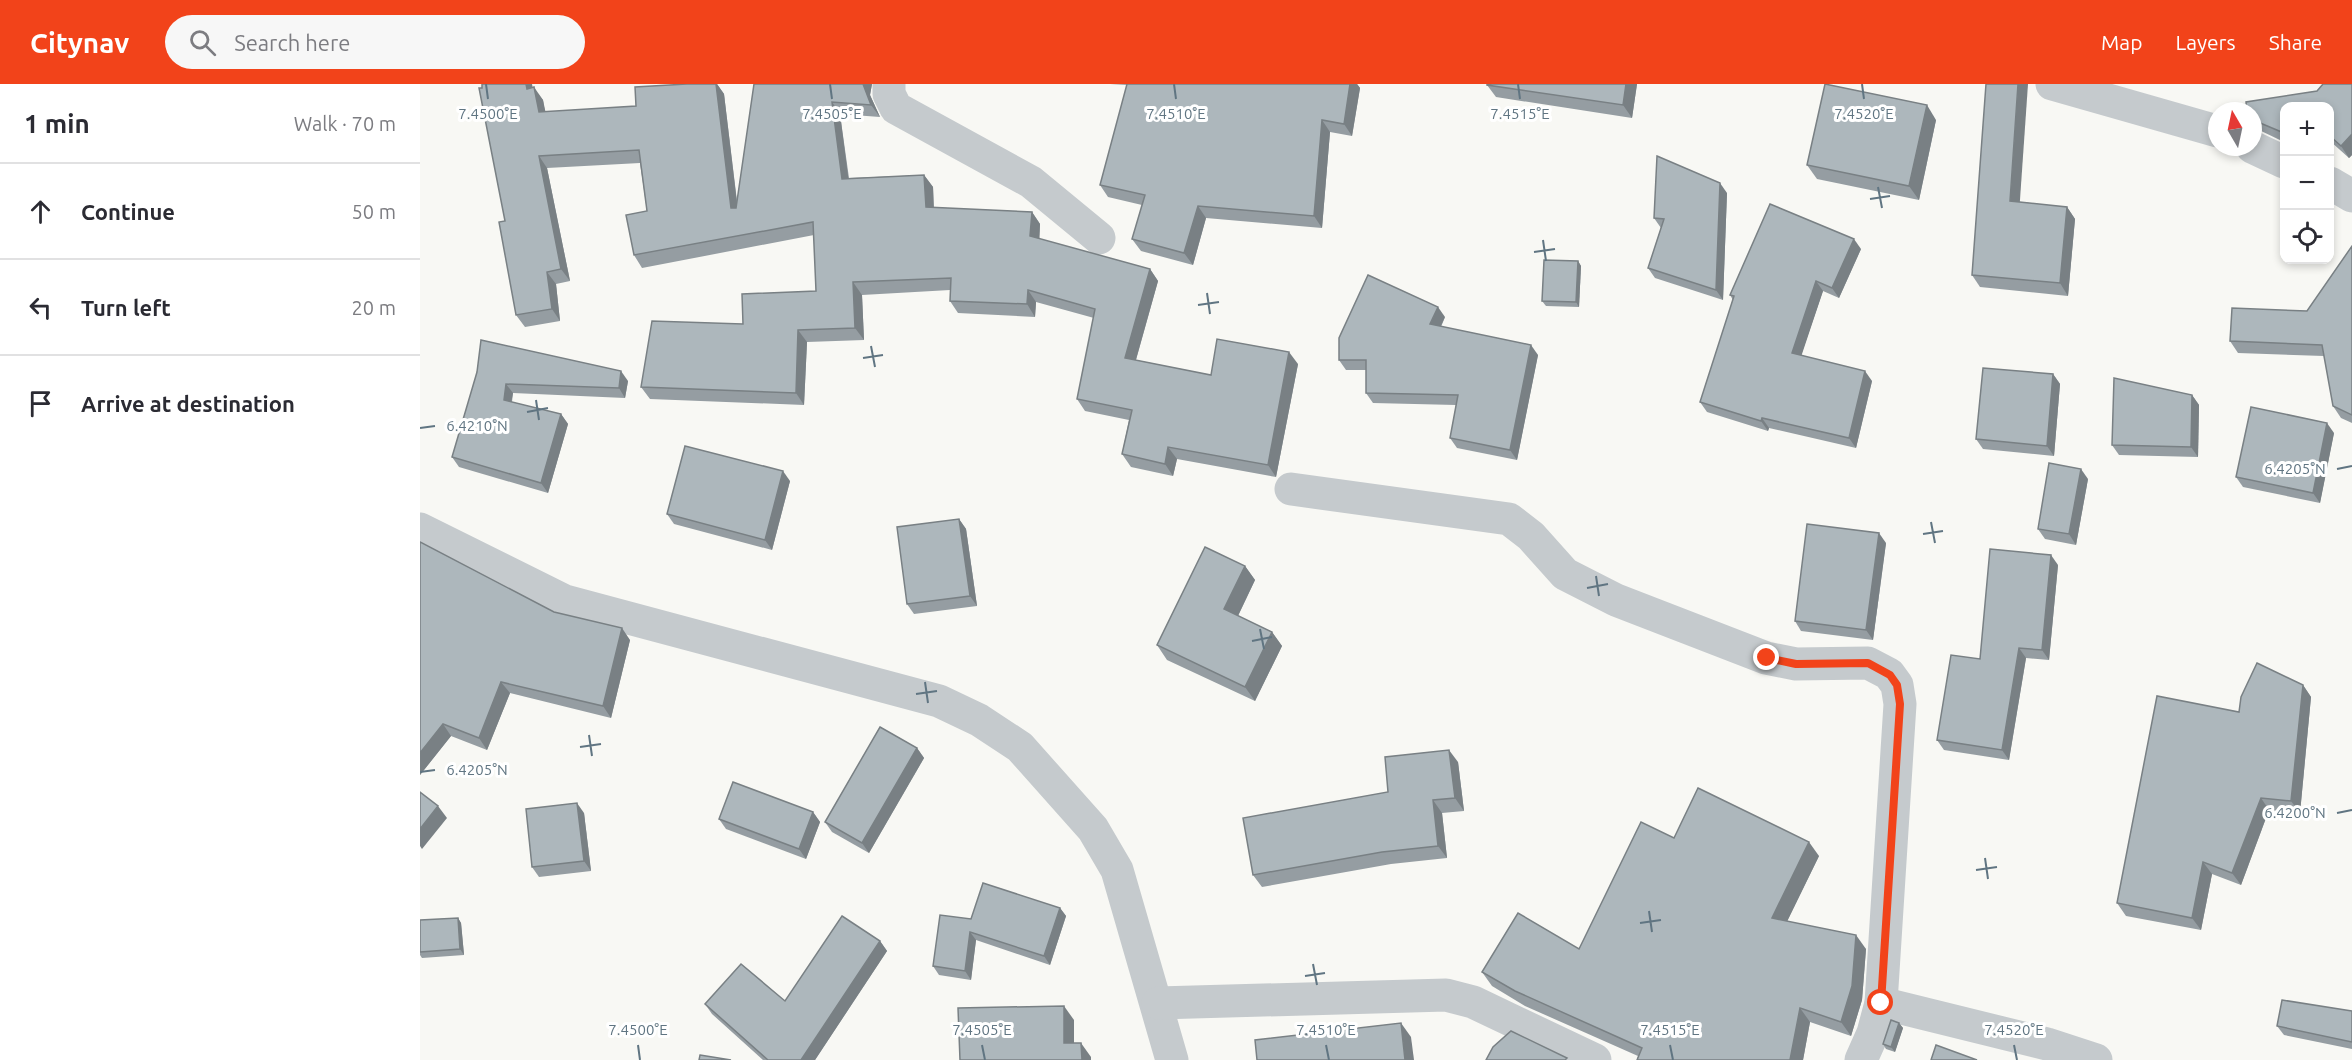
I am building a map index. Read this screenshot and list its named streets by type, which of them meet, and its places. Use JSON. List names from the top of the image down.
{
  "north": "top",
  "page": {
    "header": "Citynav",
    "search": "Search here",
    "nav": ["Map", "Layers", "Share"],
    "heading": ["1 min", "Walk · 70 m"],
    "map_buttons": ["+", "−"],
    "list": [
      ["Continue", "50 m"],
      ["Turn left", "20 m"],
      "Arrive at destination"
    ]
  },
  "coordinates": [
    "7.4500°E",
    "7.4505°E",
    "7.4510°E",
    "7.4515°E",
    "7.4520°E",
    "6.4210°N",
    "6.4205°N",
    "6.4200°N"
  ]
}
